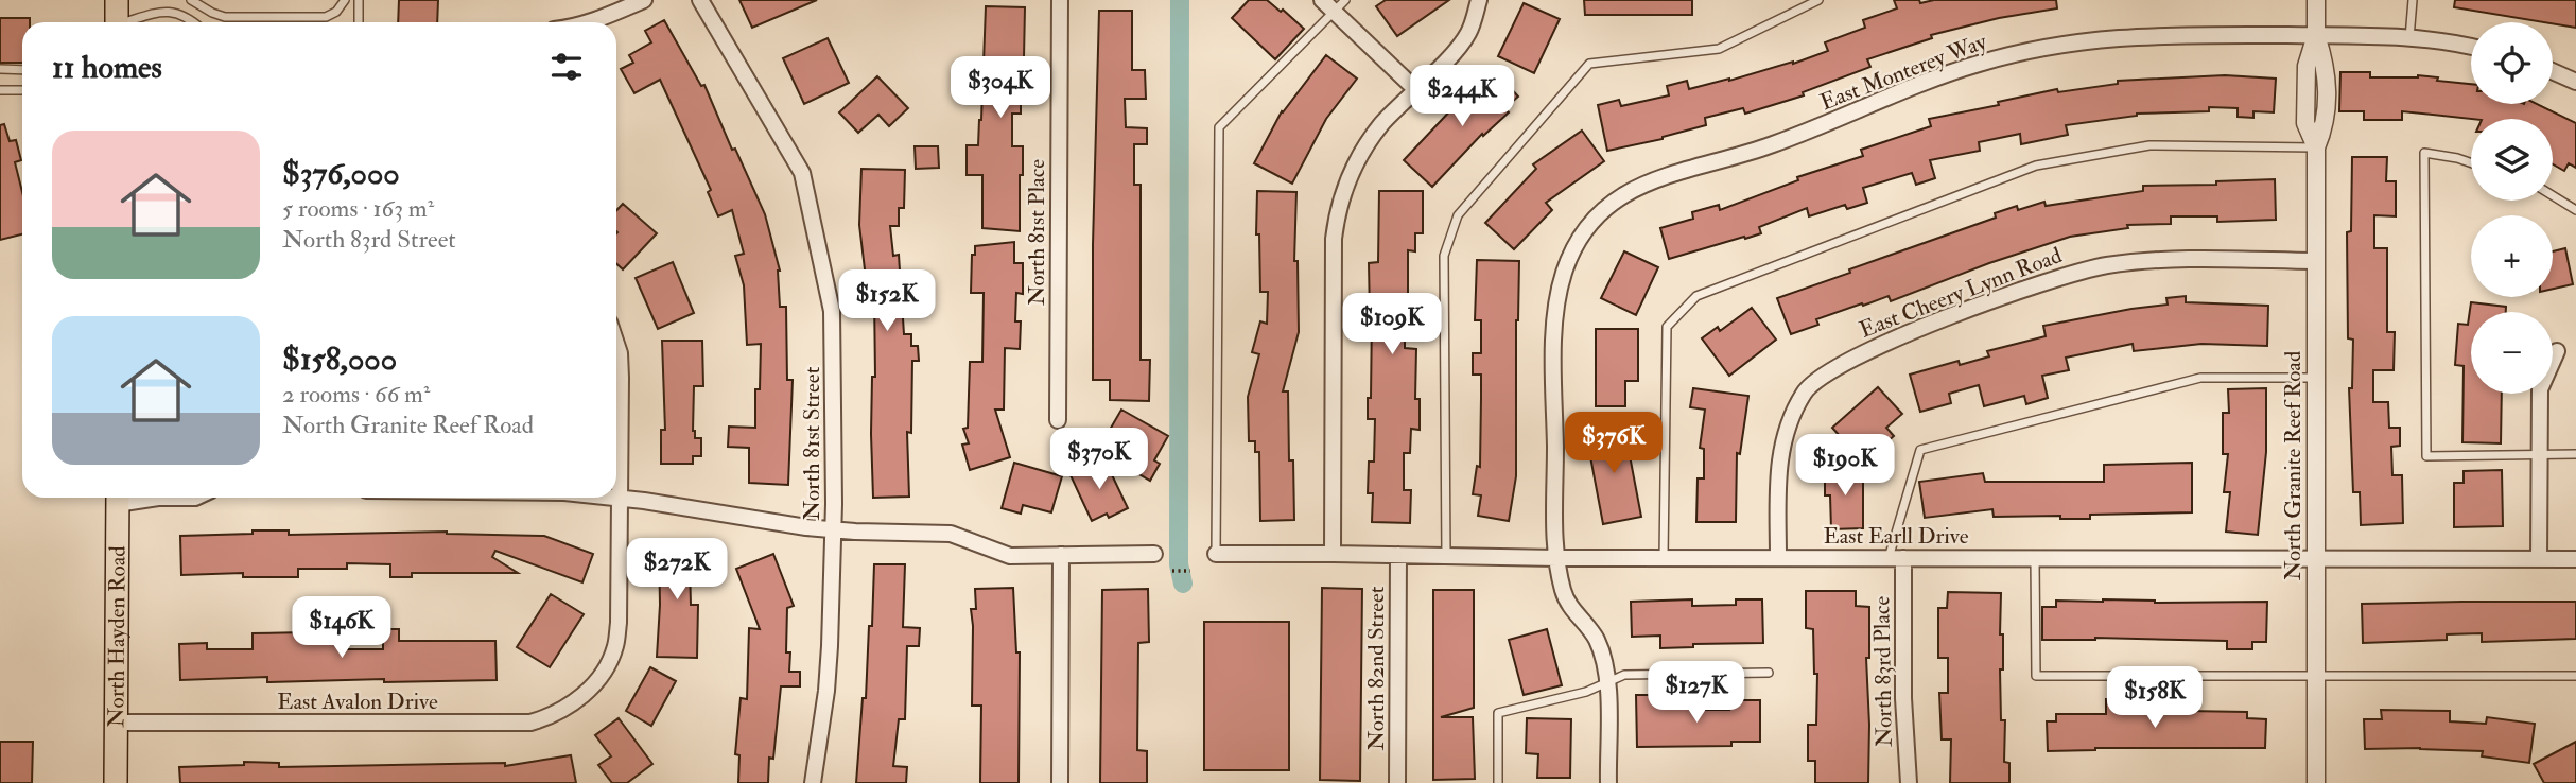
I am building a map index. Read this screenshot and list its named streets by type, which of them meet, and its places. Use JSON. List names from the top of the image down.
{
  "streets": {
    "main road": ["North Hayden Road"],
    "street": [
      "East Monterey Way",
      "North 81st Place",
      "East Cheery Lynn Road",
      "North 81st Street",
      "North Granite Reef Road",
      "East Earll Drive",
      "North 82nd Street",
      "North 83rd Place",
      "East Avalon Drive"
    ]
  },
  "crossings": [
    ["East Monterey Way", "North Granite Reef Road"],
    ["East Monterey Way", "East Earll Drive"],
    ["East Cheery Lynn Road", "North Granite Reef Road"],
    ["East Cheery Lynn Road", "East Earll Drive"],
    ["North Granite Reef Road", "East Earll Drive"],
    ["East Earll Drive", "North 82nd Street"],
    ["East Earll Drive", "North 83rd Place"],
    ["North Hayden Road", "East Avalon Drive"]
  ],
  "page": {
    "map_buttons": ["+", "−"],
    "heading": "11 homes",
    "price": [
      "$304K",
      "$244K",
      "$152K",
      "$109K",
      "$376K",
      "$370K",
      "$190K",
      "$272K",
      "$146K",
      "$127K",
      "$158K"
    ],
    "list": [
      {
        "name": "$376,000",
        "note": "5 rooms · 163 m² · North 83rd Street"
      },
      {
        "name": "$158,000",
        "note": "2 rooms · 66 m² · North Granite Reef Road"
      }
    ]
  }
}
